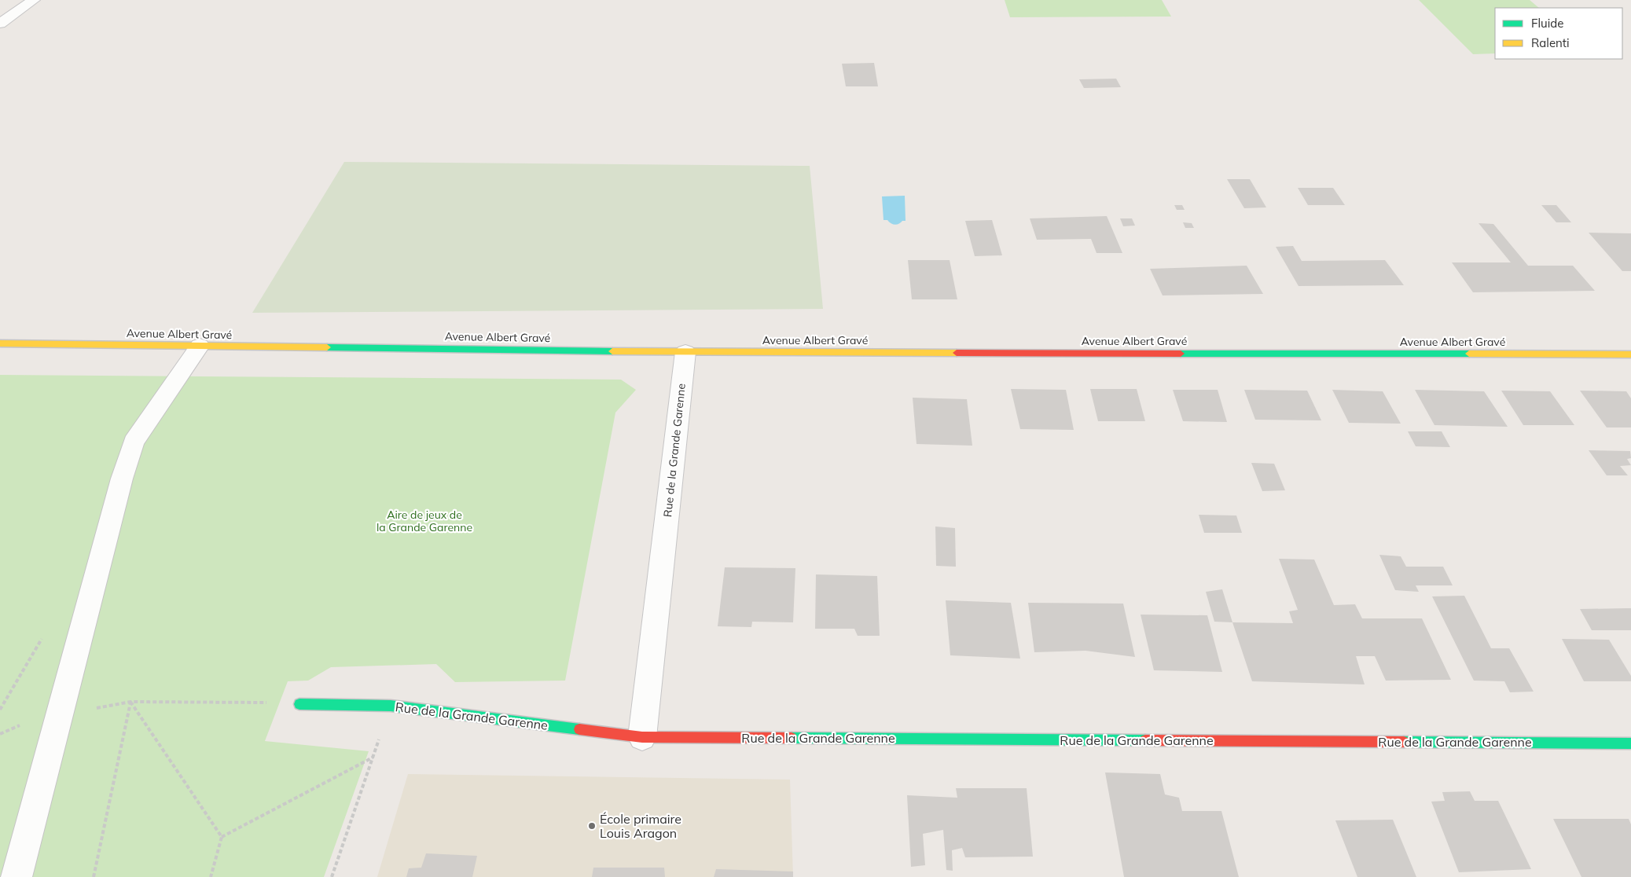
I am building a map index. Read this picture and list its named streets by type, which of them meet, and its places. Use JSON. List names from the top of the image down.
{
  "streets": {
    "street": ["Avenue Albert Gravé", "Rue de la Grande Garenne"]
  },
  "crossings": [
    ["Avenue Albert Gravé", "Rue de la Grande Garenne"]
  ],
  "parks": ["Aire de jeux de la Grande Garenne"],
  "places": ["École primaire Louis Aragon"],
  "legend": ["Fluide", "Ralenti"]
}
